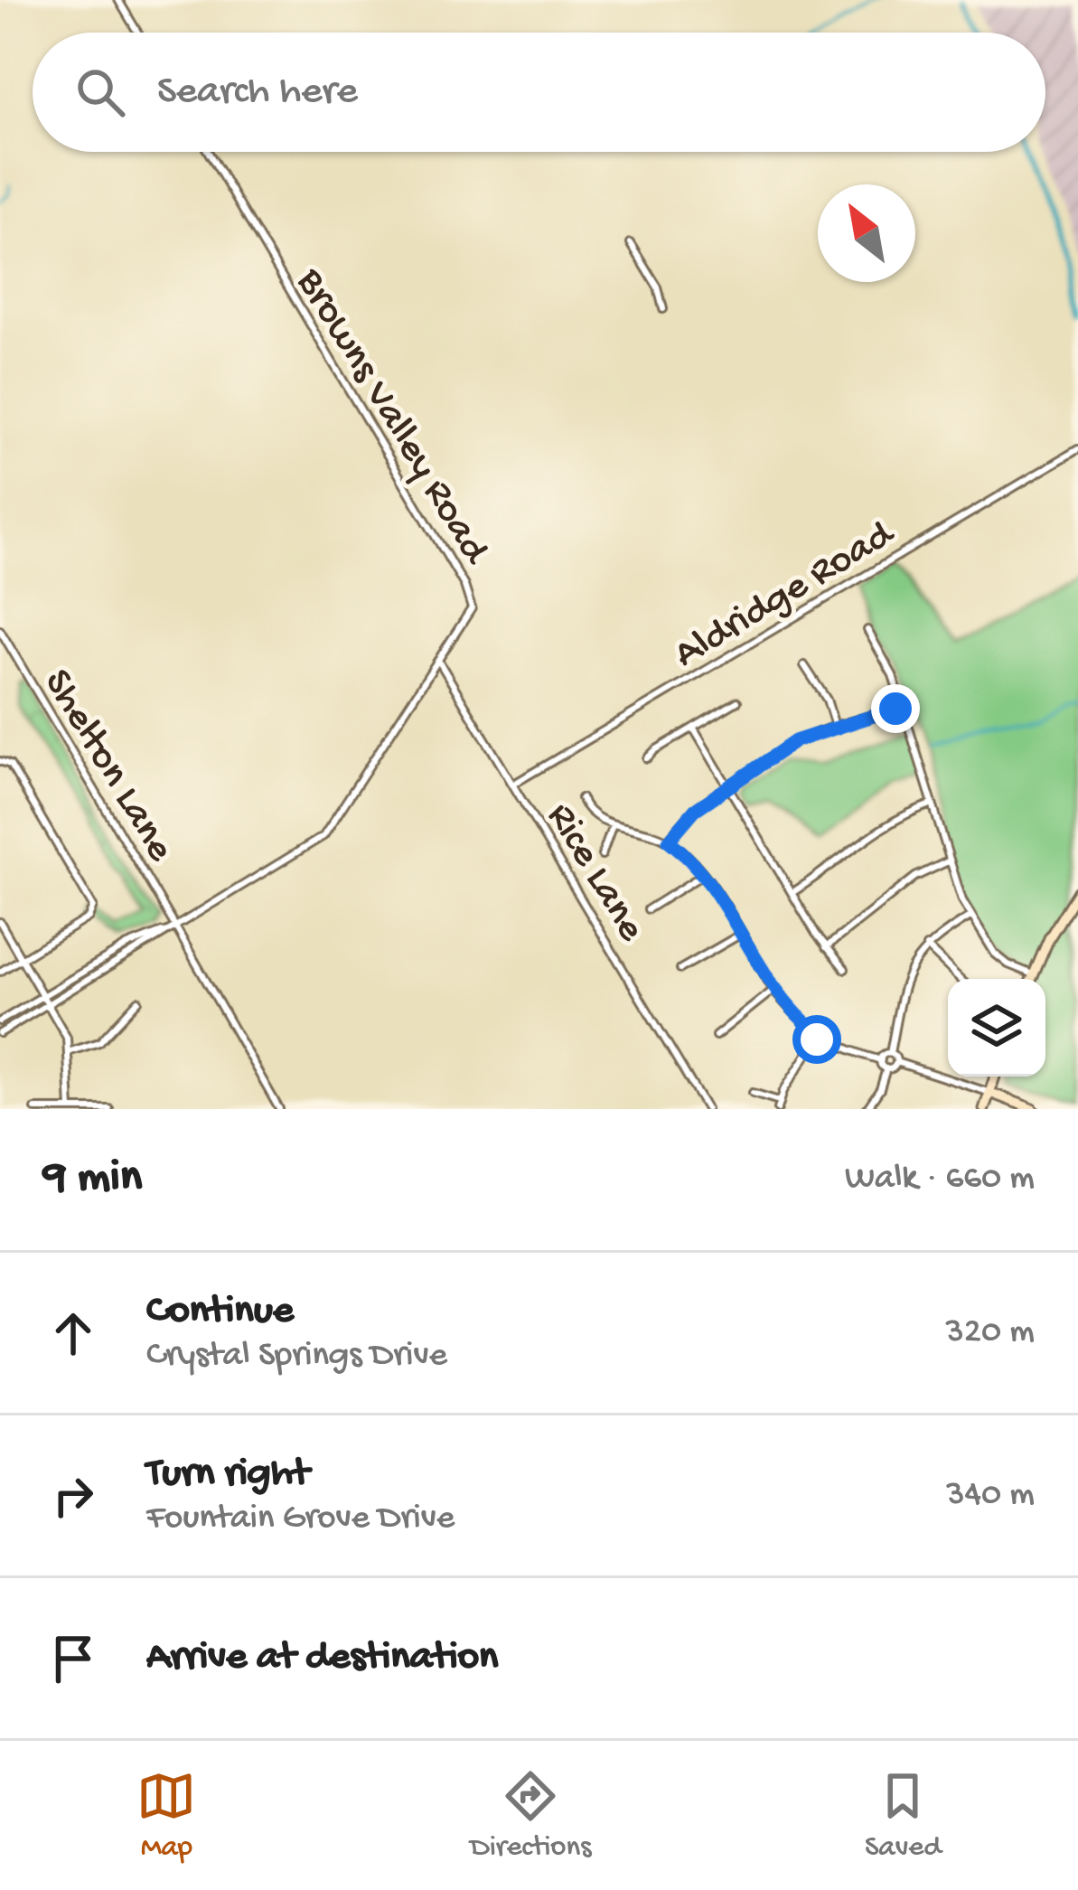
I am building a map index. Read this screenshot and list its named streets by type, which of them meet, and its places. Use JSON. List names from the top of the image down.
{
  "streets": {
    "street": [
      "Browns Valley Road",
      "Aldridge Road",
      "Shelton Lane",
      "Rice Lane"
    ]
  },
  "crossings": [
    ["Browns Valley Road", "Shelton Lane"],
    ["Browns Valley Road", "Rice Lane"],
    ["Aldridge Road", "Rice Lane"]
  ],
  "north": "top left",
  "page": {
    "search": "Search here",
    "heading": ["9 min", "Walk · 660 m"],
    "list": [
      ["Continue", "Crystal Springs Drive", "320 m"],
      ["Turn right", "Fountain Grove Drive", "340 m"],
      "Arrive at destination"
    ],
    "nav": ["Map", "Directions", "Saved"]
  }
}
